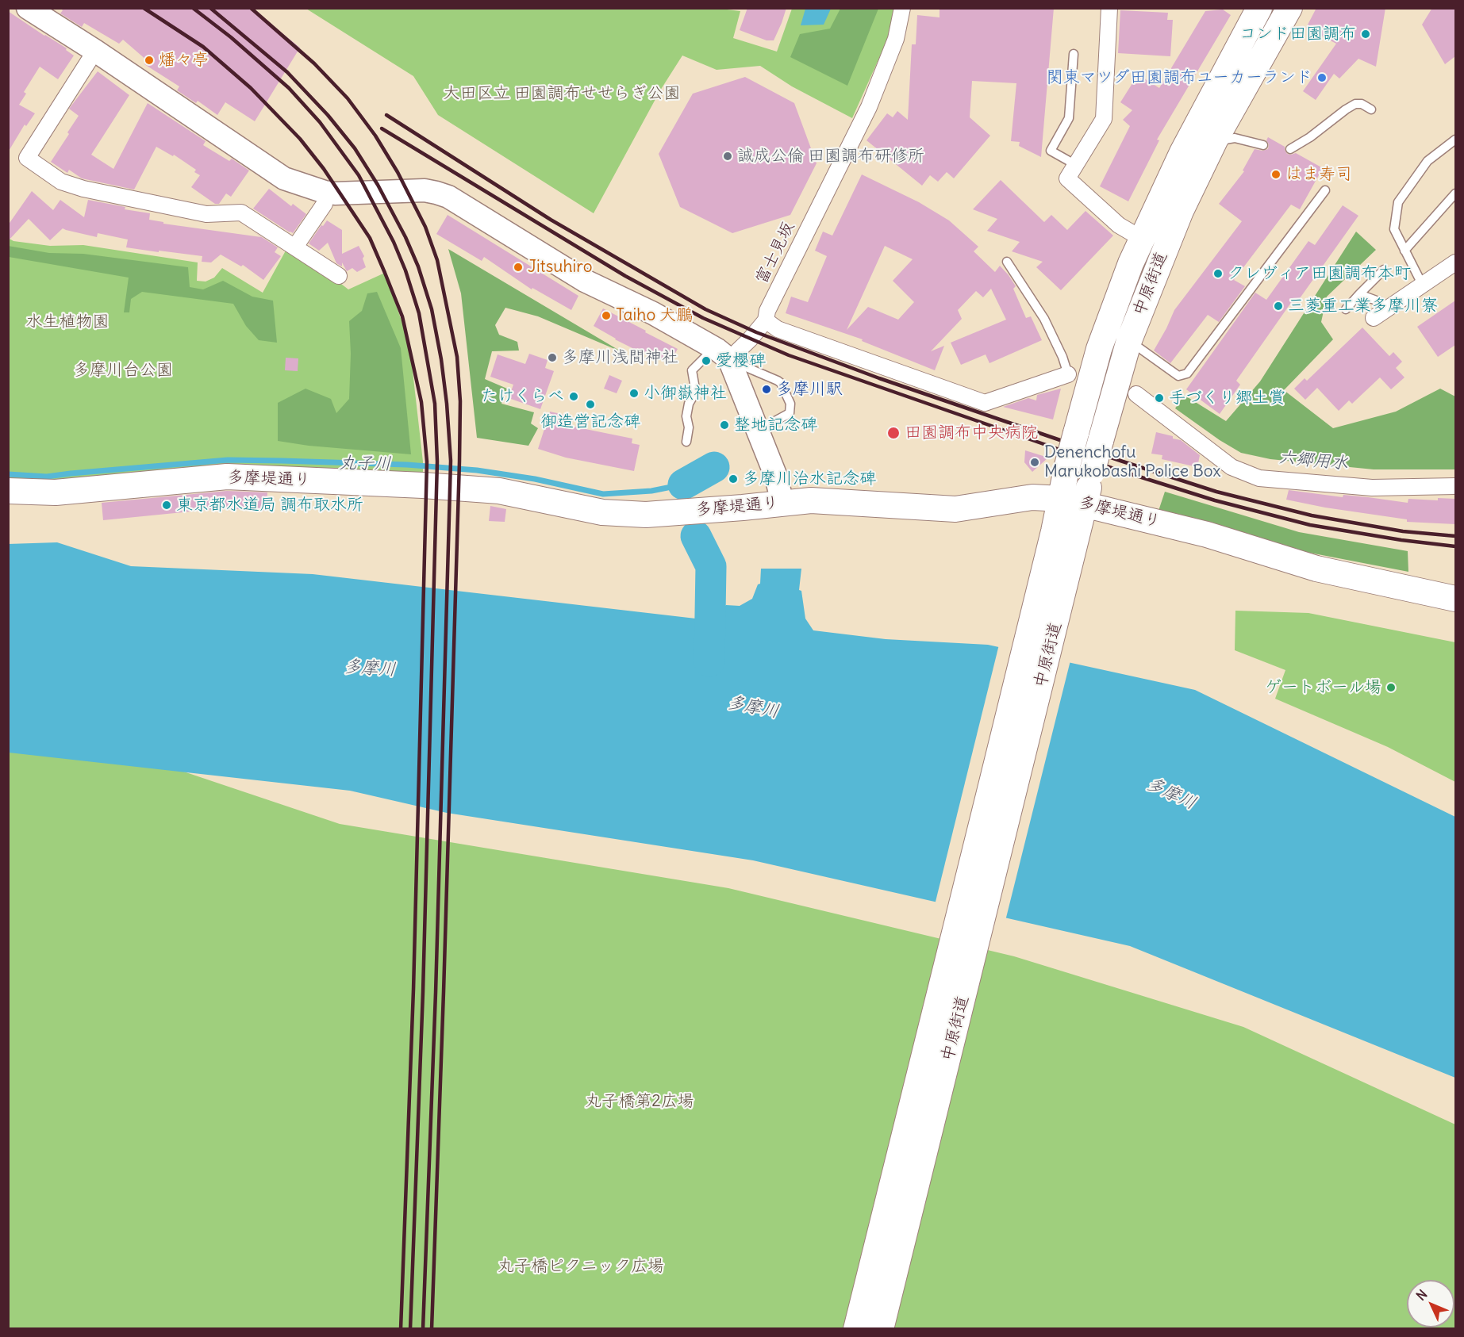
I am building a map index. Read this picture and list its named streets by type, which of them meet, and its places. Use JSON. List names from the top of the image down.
{
  "streets": {
    "main road": ["中原街道", "多摩堤通り"],
    "street": ["富士見坂"]
  },
  "crossings": [
    ["中原街道", "多摩堤通り"]
  ],
  "water": ["六郷用水", "丸子川", "多摩川"],
  "parks": [
    "大田区立 田園調布せせらぎ公園",
    "水生植物園",
    "多摩川台公園",
    "丸子橋第2広場",
    "丸子橋ピクニック広場"
  ],
  "places": [
    "コンド田園調布",
    "燔々亭",
    "関東マツダ田園調布ユーカーランド",
    "誠成公倫 田園調布研修所",
    "はま寿司",
    "Jitsuhiro",
    "クレヴィア田園調布本町",
    "三菱重工業多摩川寮",
    "Taiho 大鵬",
    "多摩川浅間神社",
    "愛櫻碑",
    "多摩川駅",
    "小御嶽神社",
    "たけくらべ",
    "手づくり郷土賞",
    "御造営記念碑",
    "整地記念碑",
    "田園調布中央病院",
    "Denenchofu Marukobashi Police Box",
    "多摩川治水記念碑",
    "東京都水道局 調布取水所",
    "ゲートボール場"
  ],
  "north": "top left"
}
